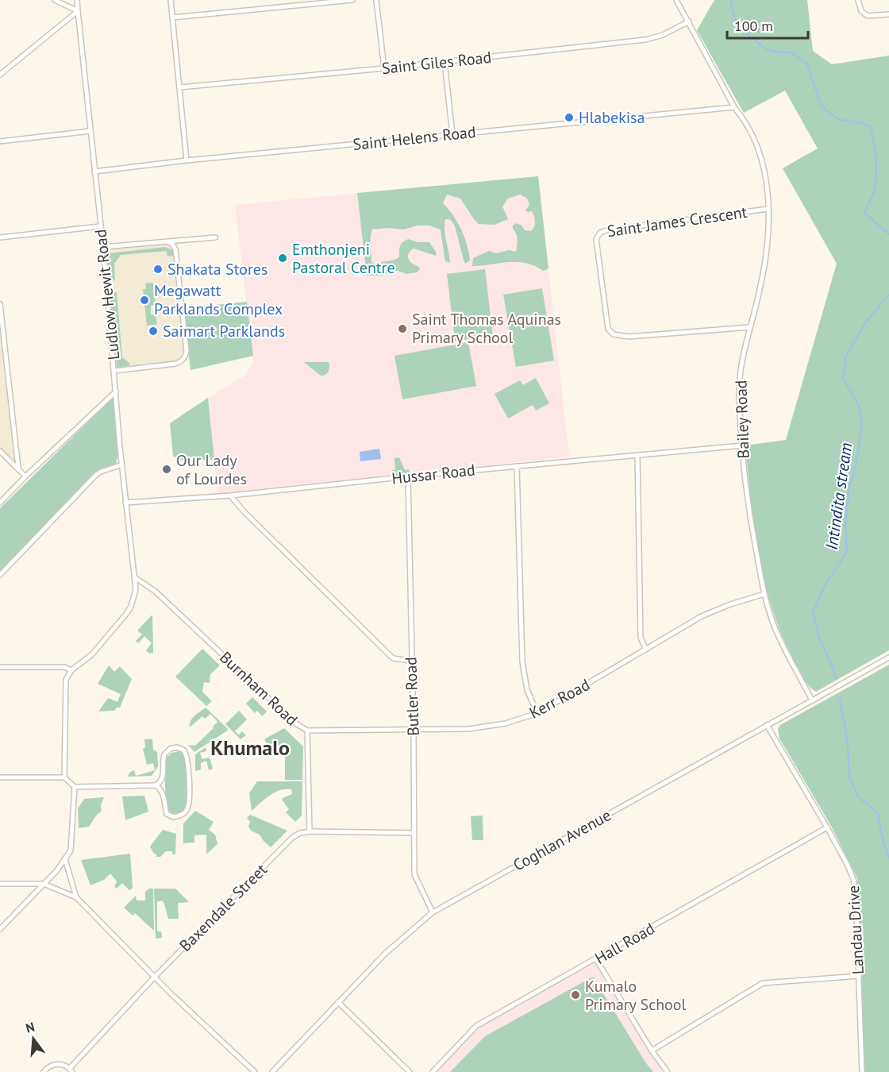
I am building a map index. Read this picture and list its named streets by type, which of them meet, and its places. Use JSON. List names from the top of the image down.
{
  "streets": {
    "street": [
      "Saint Giles Road",
      "Saint Helens Road",
      "Saint James Crescent",
      "Ludlow Hewit Road",
      "Bailey Road",
      "Hussar Road",
      "Burnham Road",
      "Butler Road",
      "Kerr Road",
      "Coghlan Avenue",
      "Baxendale Street",
      "Landau Drive",
      "Hall Road"
    ]
  },
  "crossings": [
    ["Saint Giles Road", "Bailey Road"],
    ["Saint Helens Road", "Ludlow Hewit Road"],
    ["Saint Helens Road", "Bailey Road"],
    ["Saint James Crescent", "Bailey Road"],
    ["Ludlow Hewit Road", "Hussar Road"],
    ["Ludlow Hewit Road", "Burnham Road"],
    ["Bailey Road", "Hussar Road"],
    ["Bailey Road", "Kerr Road"],
    ["Bailey Road", "Coghlan Avenue"],
    ["Hussar Road", "Butler Road"],
    ["Burnham Road", "Kerr Road"],
    ["Burnham Road", "Baxendale Street"],
    ["Butler Road", "Kerr Road"],
    ["Butler Road", "Coghlan Avenue"],
    ["Butler Road", "Baxendale Street"],
    ["Coghlan Avenue", "Landau Drive"],
    ["Landau Drive", "Hall Road"]
  ],
  "districts": ["Khumalo"],
  "water": ["Intindita stream"],
  "places": [
    "Hlabekisa",
    "Emthonjeni Pastoral Centre",
    "Shakata Stores",
    "Megawatt Parklands Complex",
    "Saint Thomas Aquinas Primary School",
    "Saimart Parklands",
    "Our Lady of Lourdes",
    "Kumalo Primary School"
  ],
  "scale_bar": "100 m",
  "north": "top"
}
